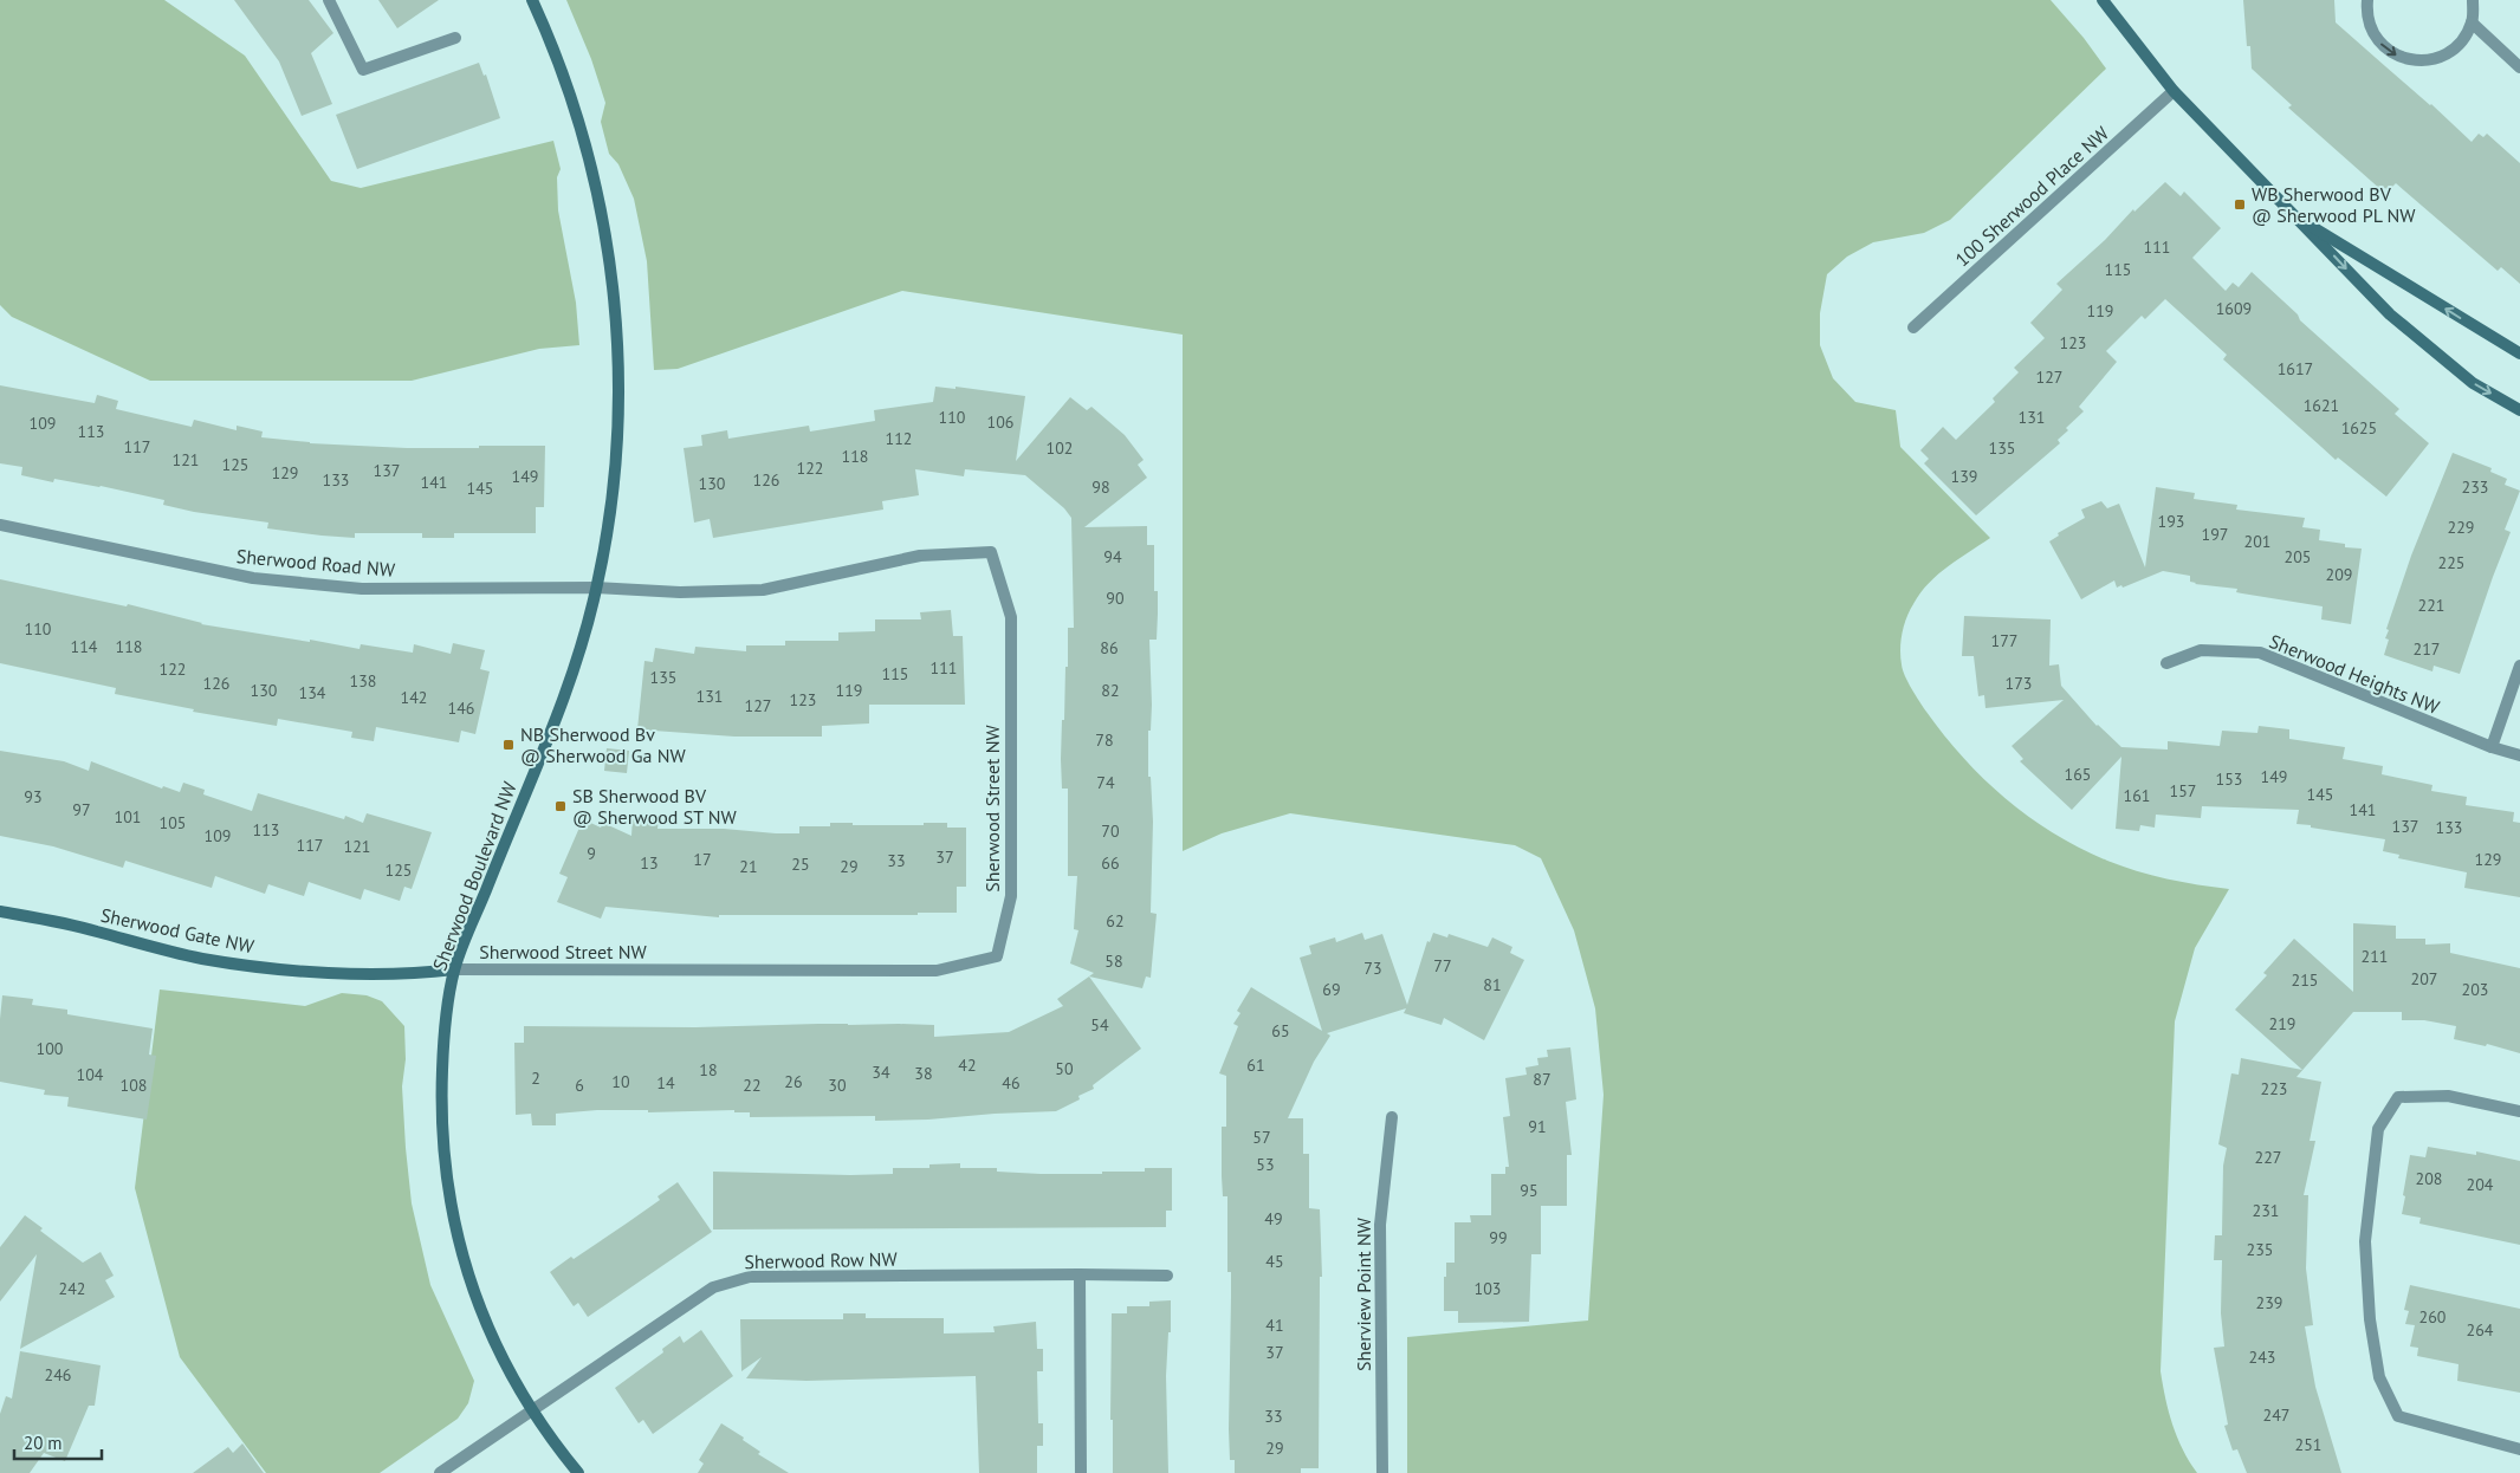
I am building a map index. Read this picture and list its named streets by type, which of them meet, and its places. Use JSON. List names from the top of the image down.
{
  "streets": {
    "street": [
      "100 Sherwood Place NW",
      "Sherwood Road NW",
      "Sherwood Heights NW",
      "Sherwood Street NW",
      "Sherwood Boulevard NW",
      "Sherwood Gate NW",
      "Sherwood Row NW",
      "Sherview Point NW"
    ]
  },
  "crossings": [
    ["Sherwood Road NW", "Sherwood Street NW"],
    ["Sherwood Road NW", "Sherwood Boulevard NW"],
    ["Sherwood Street NW", "Sherwood Boulevard NW"],
    ["Sherwood Street NW", "Sherwood Gate NW"],
    ["Sherwood Boulevard NW", "Sherwood Gate NW"],
    ["Sherwood Boulevard NW", "Sherwood Row NW"]
  ],
  "places": {
    "transit": ["WB Sherwood BV @ Sherwood PL NW", "NB Sherwood Bv @ Sherwood Ga NW", "SB Sherwood BV @ Sherwood ST NW"]
  },
  "house_numbers": [
    "111",
    "115",
    "1609",
    "119",
    "123",
    "1617",
    "127",
    "1621",
    "110",
    "131",
    "106",
    "109",
    "1625",
    "113",
    "112",
    "117",
    "102",
    "135",
    "118",
    "121",
    "125",
    "122",
    "137",
    "129",
    "149",
    "139",
    "133",
    "126",
    "141",
    "130",
    "98",
    "233",
    "145",
    "193",
    "229",
    "197",
    "201",
    "94",
    "205",
    "225",
    "209",
    "90",
    "221",
    "110",
    "177",
    "114",
    "118",
    "86",
    "217",
    "111",
    "122",
    "115",
    "135",
    "138",
    "126",
    "173",
    "130",
    "119",
    "82",
    "134",
    "131",
    "142",
    "123",
    "127",
    "146",
    "78",
    "165",
    "149",
    "153",
    "74",
    "157",
    "145",
    "161",
    "93",
    "97",
    "141",
    "101",
    "105",
    "137",
    "133",
    "113",
    "70",
    "109",
    "117",
    "121",
    "9",
    "37",
    "17",
    "129",
    "33",
    "13",
    "66",
    "25",
    "21",
    "29",
    "125",
    "62",
    "211",
    "58",
    "77",
    "73",
    "207",
    "215",
    "81",
    "69",
    "203",
    "219",
    "54",
    "65",
    "100",
    "42",
    "61",
    "50",
    "18",
    "34",
    "38",
    "104",
    "2",
    "87",
    "10",
    "26",
    "14",
    "46",
    "108",
    "6",
    "22",
    "30",
    "223",
    "91",
    "57",
    "227",
    "53",
    "208",
    "204",
    "95",
    "231",
    "49",
    "99",
    "235",
    "45",
    "242",
    "103",
    "239",
    "260",
    "41",
    "264",
    "37",
    "243",
    "246",
    "247",
    "33",
    "251",
    "29"
  ],
  "scale_bar": "20 m"
}
